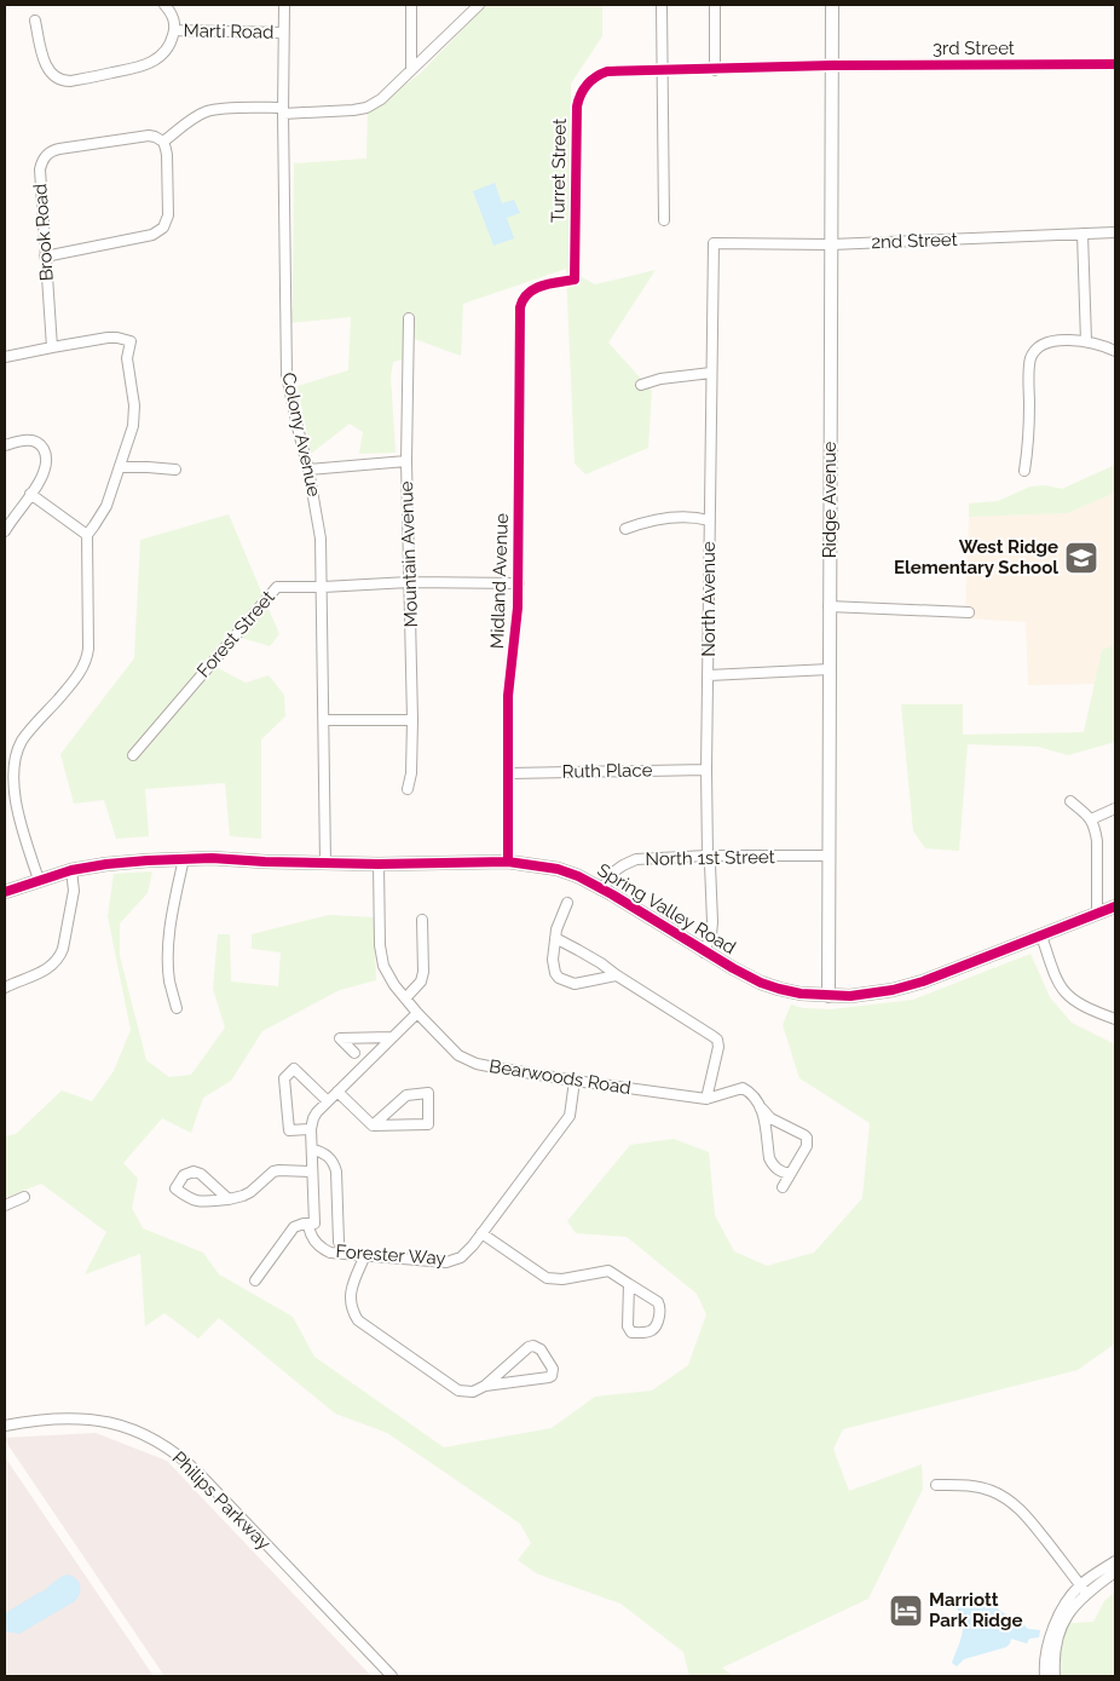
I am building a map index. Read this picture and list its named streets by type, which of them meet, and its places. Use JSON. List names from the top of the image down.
{
  "streets": {
    "street": [
      "Marti Road",
      "3rd Street",
      "Turret Street",
      "Brook Road",
      "2nd Street",
      "Colony Avenue",
      "Ridge Avenue",
      "Mountain Avenue",
      "Midland Avenue",
      "North Avenue",
      "Forest Street",
      "Ruth Place",
      "North 1st Street",
      "Spring Valley Road",
      "Bearwoods Road",
      "Forester Way",
      "Philips Parkway"
    ]
  },
  "crossings": [
    ["Marti Road", "Colony Avenue"],
    ["3rd Street", "Turret Street"],
    ["3rd Street", "Ridge Avenue"],
    ["Turret Street", "Midland Avenue"],
    ["2nd Street", "Ridge Avenue"],
    ["2nd Street", "North Avenue"],
    ["Colony Avenue", "Forest Street"],
    ["Colony Avenue", "Spring Valley Road"],
    ["Ridge Avenue", "North 1st Street"],
    ["Ridge Avenue", "Spring Valley Road"],
    ["Mountain Avenue", "Forest Street"],
    ["Midland Avenue", "Forest Street"],
    ["Midland Avenue", "Ruth Place"],
    ["Midland Avenue", "Spring Valley Road"],
    ["North Avenue", "Ruth Place"],
    ["North Avenue", "North 1st Street"],
    ["North Avenue", "Spring Valley Road"],
    ["North 1st Street", "Spring Valley Road"],
    ["Spring Valley Road", "Bearwoods Road"],
    ["Bearwoods Road", "Forester Way"]
  ],
  "places": {
    "school or university": ["West Ridge Elementary School"],
    "hotel": ["Marriott Park Ridge"]
  }
}
